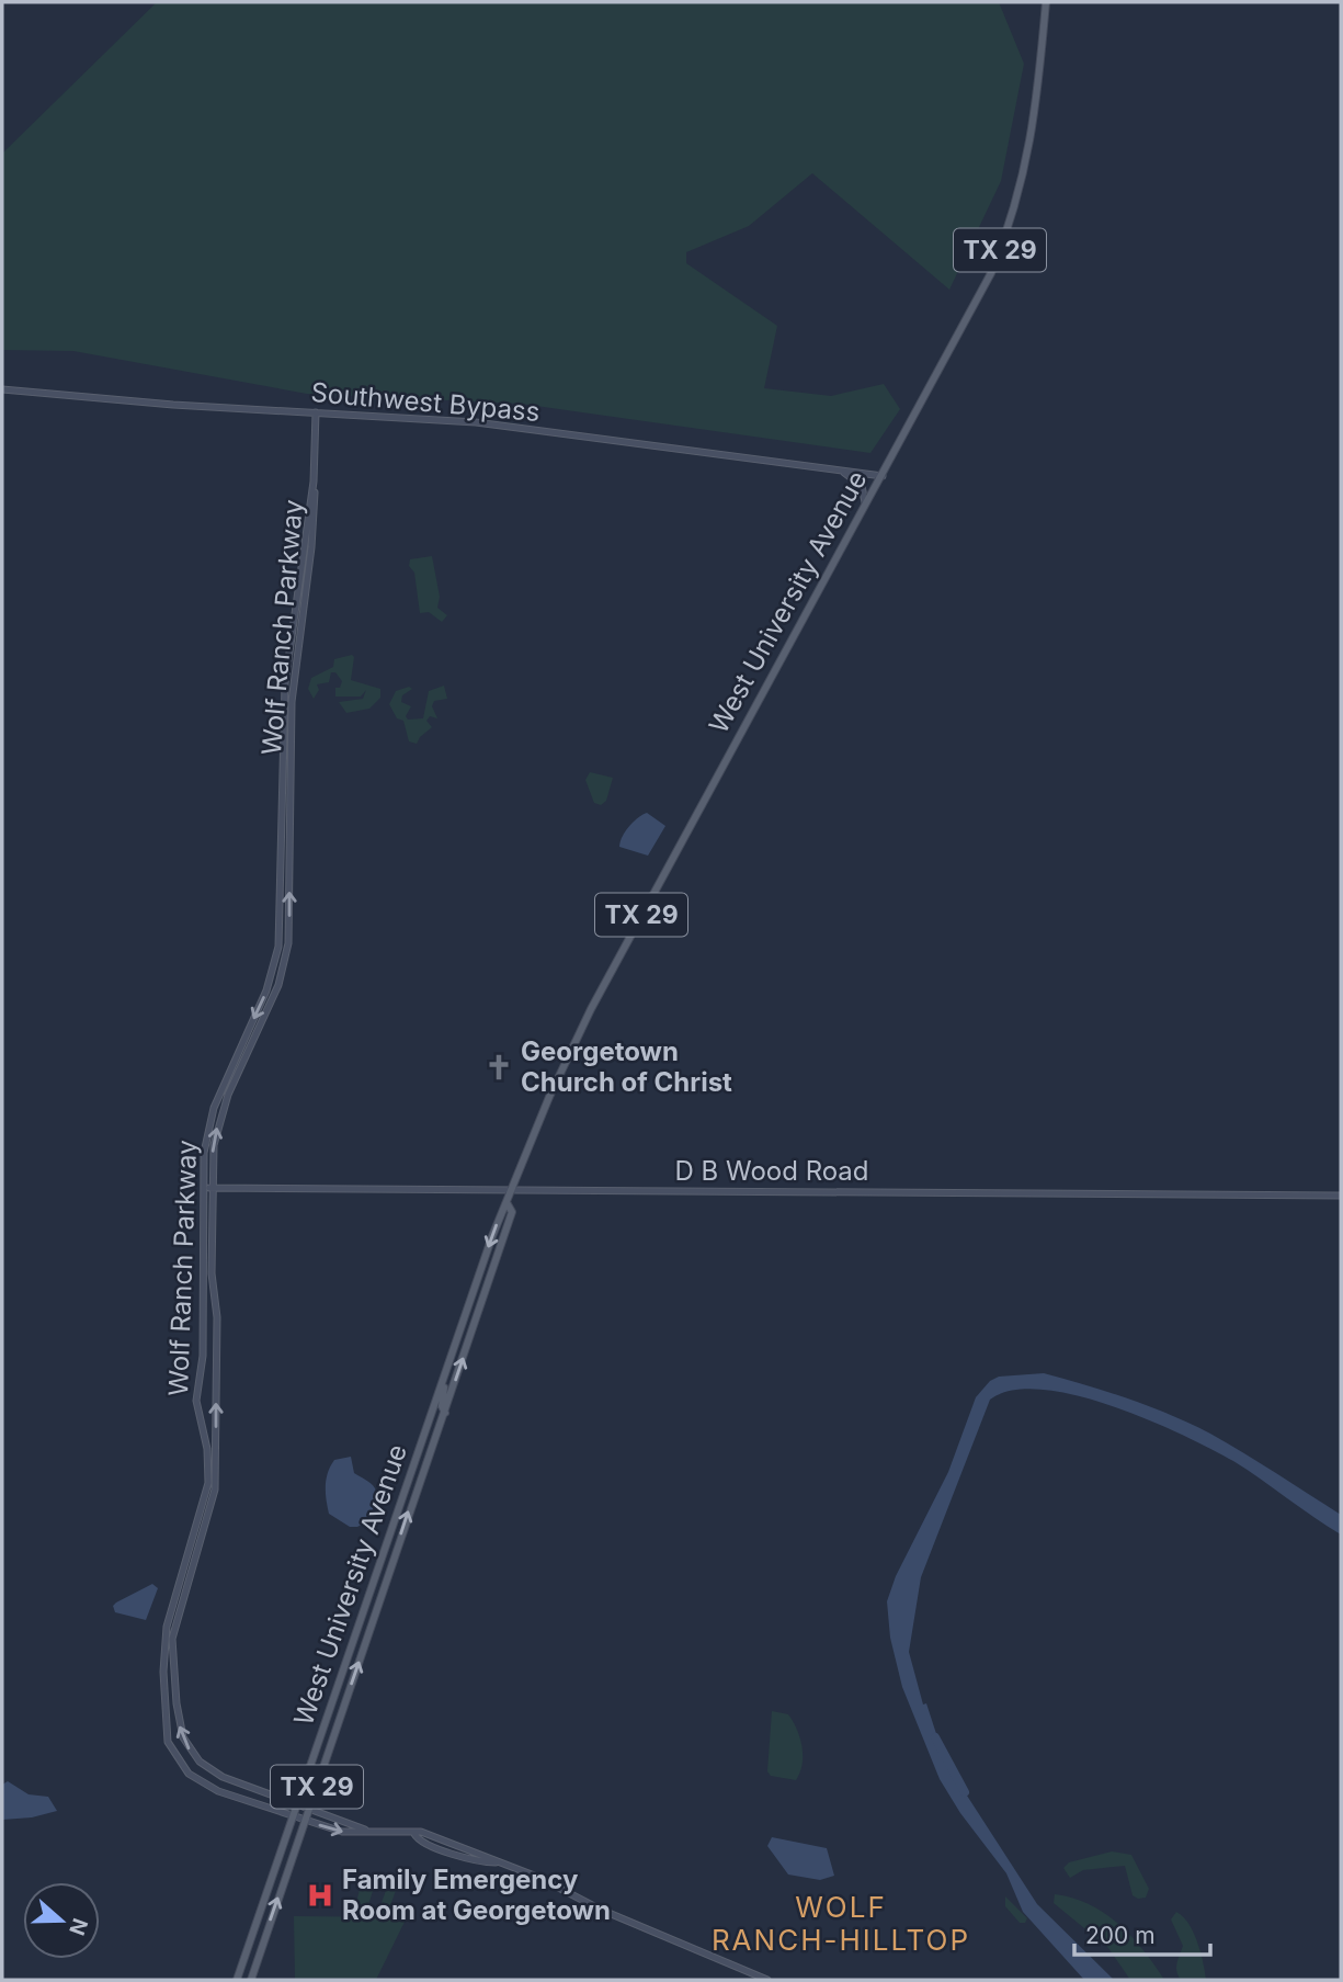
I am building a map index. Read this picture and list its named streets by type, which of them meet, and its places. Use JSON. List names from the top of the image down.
{
  "streets": {
    "main road": ["TX 29", "West University Avenue"],
    "street": ["Southwest Bypass", "Wolf Ranch Parkway", "D B Wood Road"]
  },
  "crossings": [
    ["Southwest Bypass", "West University Avenue"],
    ["Southwest Bypass", "Wolf Ranch Parkway"],
    ["West University Avenue", "Wolf Ranch Parkway"],
    ["West University Avenue", "D B Wood Road"],
    ["Wolf Ranch Parkway", "D B Wood Road"]
  ],
  "districts": ["WOLF RANCH-HILLTOP"],
  "places": {
    "church": ["Georgetown Church of Christ"],
    "hospital": ["Family Emergency Room at Georgetown"]
  },
  "scale_bar": "200 m",
  "north": "right"
}
